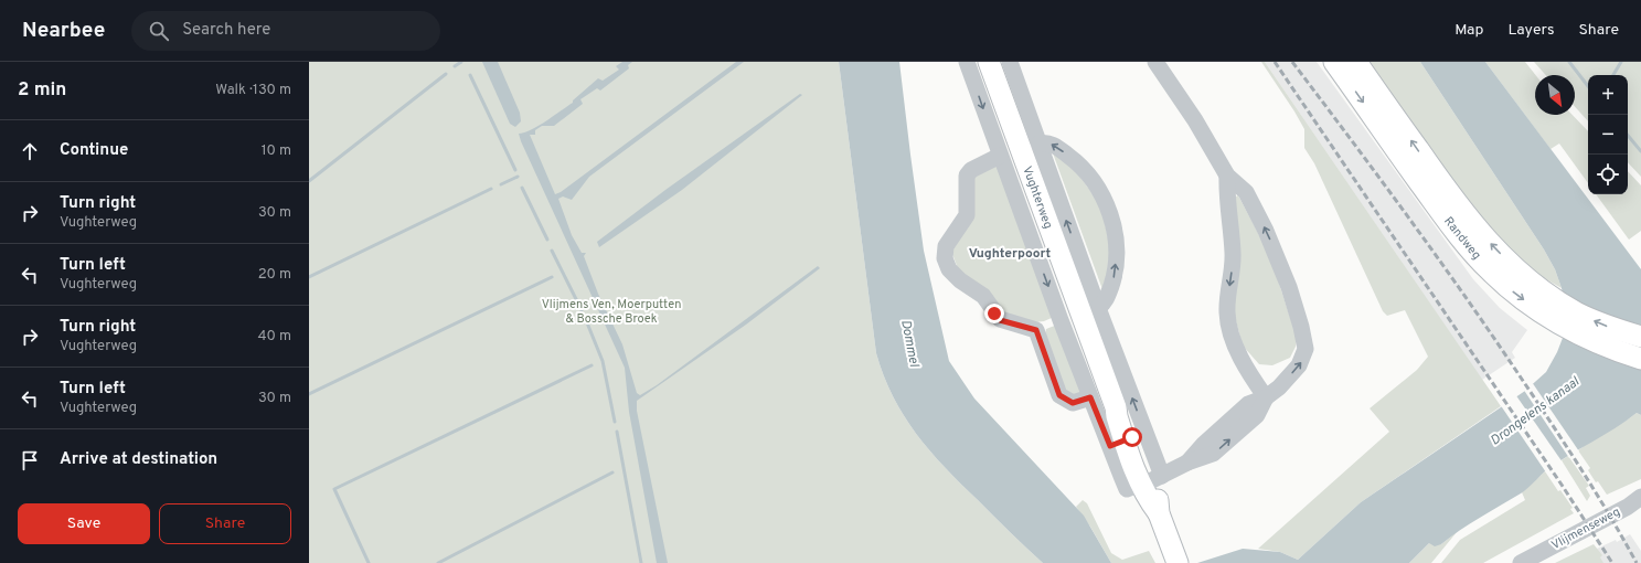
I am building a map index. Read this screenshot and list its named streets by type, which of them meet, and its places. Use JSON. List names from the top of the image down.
{
  "streets": {
    "main road": ["Vughterweg", "Randweg"],
    "street": ["Vlijmenseweg"]
  },
  "districts": ["Vughterpoort"],
  "water": ["Dommel", "Drongelens kanaal"],
  "parks": ["Vlijmens Ven, Moerputten & Bossche Broek"],
  "north": "bottom right",
  "page": {
    "header": "Nearbee",
    "search": "Search here",
    "nav": ["Map", "Layers", "Share"],
    "heading": ["2 min", "Walk · 130 m"],
    "map_buttons": ["+", "−"],
    "list": [
      ["Continue", "10 m"],
      ["Turn right", "Vughterweg", "30 m"],
      ["Turn left", "Vughterweg", "20 m"],
      ["Turn right", "Vughterweg", "40 m"],
      ["Turn left", "Vughterweg", "30 m"],
      "Arrive at destination"
    ],
    "buttons": ["Save", "Share"]
  }
}
